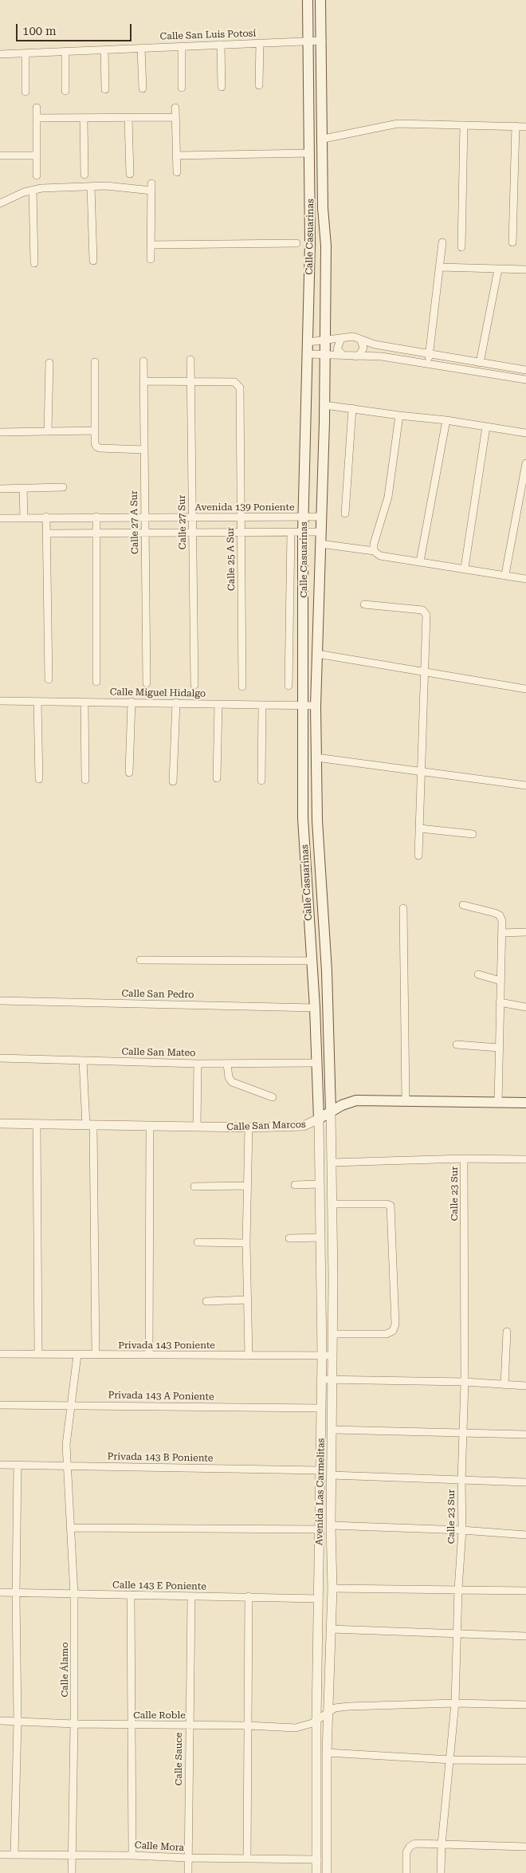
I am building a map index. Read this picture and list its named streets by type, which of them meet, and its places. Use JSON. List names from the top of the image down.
{
  "streets": {
    "main road": ["Calle Casuarinas", "Calle San Marcos"],
    "street": [
      "Calle San Luis Potosí",
      "Avenida 139 Poniente",
      "Calle 27 A Sur",
      "Calle 27 Sur",
      "Calle 25 A Sur",
      "Calle Miguel Hidalgo",
      "Calle San Pedro",
      "Calle San Mateo",
      "Calle 23 Sur",
      "Privada 143 Poniente",
      "Privada 143 A Poniente",
      "Privada 143 B Poniente",
      "Avenida Las Carmelitas",
      "Calle 143 E Poniente",
      "Calle Álamo",
      "Calle Roble",
      "Calle Sauce",
      "Calle Mora"
    ]
  },
  "crossings": [
    ["Calle San Luis Potosí", "Calle Casuarinas"],
    ["Calle Casuarinas", "Avenida 139 Poniente"],
    ["Calle Casuarinas", "Calle Miguel Hidalgo"],
    ["Calle Casuarinas", "Calle San Pedro"],
    ["Calle Casuarinas", "Calle San Mateo"],
    ["Calle Casuarinas", "Calle San Marcos"],
    ["Calle Casuarinas", "Avenida Las Carmelitas"],
    ["Avenida 139 Poniente", "Calle 27 A Sur"],
    ["Avenida 139 Poniente", "Calle 27 Sur"],
    ["Avenida 139 Poniente", "Calle 25 A Sur"],
    ["Calle 27 Sur", "Calle 25 A Sur"],
    ["Calle San Marcos", "Avenida Las Carmelitas"],
    ["Calle 23 Sur", "Calle Roble"],
    ["Privada 143 Poniente", "Avenida Las Carmelitas"],
    ["Privada 143 Poniente", "Calle Álamo"],
    ["Privada 143 A Poniente", "Avenida Las Carmelitas"],
    ["Privada 143 A Poniente", "Calle Álamo"],
    ["Privada 143 B Poniente", "Avenida Las Carmelitas"],
    ["Privada 143 B Poniente", "Calle Álamo"],
    ["Avenida Las Carmelitas", "Calle 143 E Poniente"],
    ["Avenida Las Carmelitas", "Calle Roble"],
    ["Avenida Las Carmelitas", "Calle Mora"],
    ["Calle 143 E Poniente", "Calle Álamo"],
    ["Calle 143 E Poniente", "Calle Sauce"],
    ["Calle Álamo", "Calle Roble"],
    ["Calle Álamo", "Calle Mora"],
    ["Calle Roble", "Calle Sauce"],
    ["Calle Sauce", "Calle Mora"]
  ],
  "scale_bar": "100 m"
}
